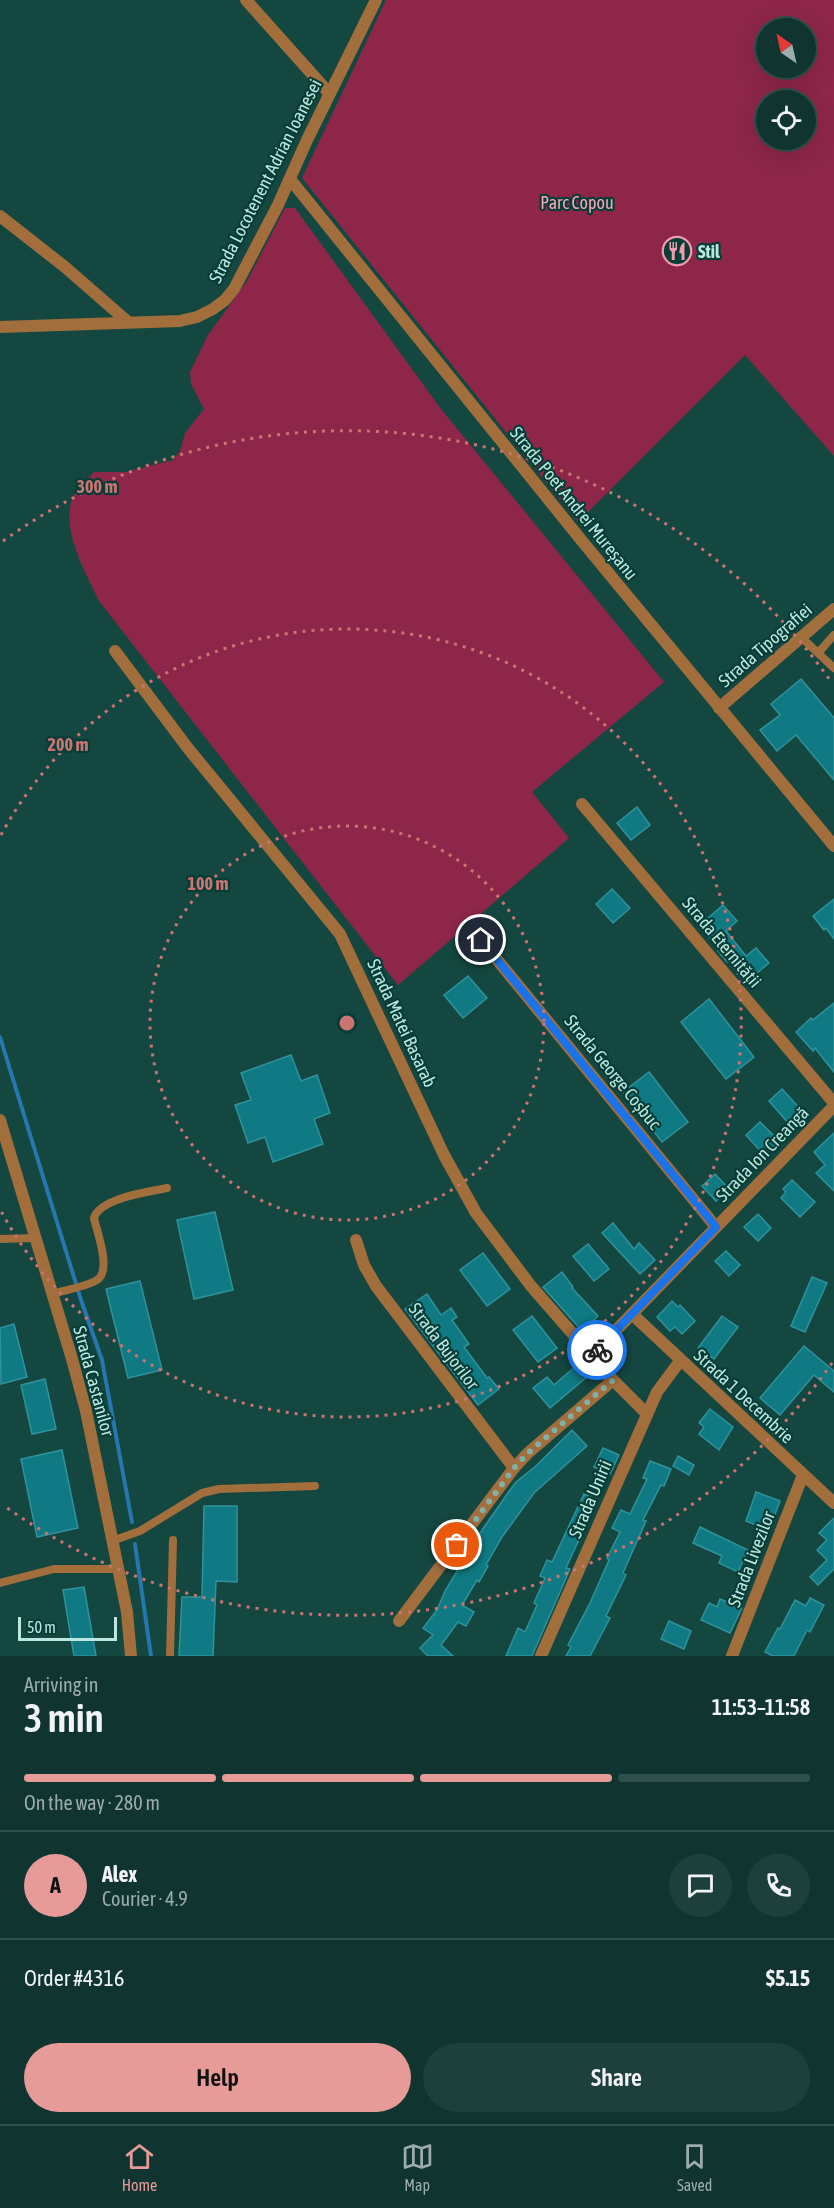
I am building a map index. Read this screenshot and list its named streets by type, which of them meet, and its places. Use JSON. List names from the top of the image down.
{
  "streets": {
    "street": [
      "Strada Locotenent Adrian Ioanesei",
      "Strada Poet Andrei Mureșanu",
      "Strada Tipografiei",
      "Strada Eternității",
      "Strada Matei Basarab",
      "Strada George Coșbuc",
      "Strada Ion Creangă",
      "Strada Bujorilor",
      "Strada Castanilor",
      "Strada 1 Decembrie",
      "Strada Unirii",
      "Strada Livezilor"
    ]
  },
  "crossings": [
    ["Strada Locotenent Adrian Ioanesei", "Strada Poet Andrei Mureșanu"],
    ["Strada Poet Andrei Mureșanu", "Strada Tipografiei"],
    ["Strada Eternității", "Strada Ion Creangă"],
    ["Strada Matei Basarab", "Strada Ion Creangă"],
    ["Strada Matei Basarab", "Strada Unirii"],
    ["Strada George Coșbuc", "Strada Ion Creangă"],
    ["Strada Ion Creangă", "Strada 1 Decembrie"],
    ["Strada 1 Decembrie", "Strada Unirii"],
    ["Strada 1 Decembrie", "Strada Livezilor"]
  ],
  "parks": ["Parc Copou"],
  "places": {
    "restaurant": ["Stil"]
  },
  "scale_bar": "50 m",
  "north": "top left",
  "page": {
    "scale": "50 m",
    "heading": ["3 min", "Arriving in", "11:53–11:58"],
    "panel": [
      "Alex",
      "Courier · 4.9",
      "Order #4316",
      "$5.15"
    ],
    "bar": "On the way · 280 m",
    "round": "A",
    "buttons": ["Help", "Share"],
    "tabs": ["Home", "Map", "Saved"]
  },
  "rings": ["300 m", "200 m", "100 m"]
}
